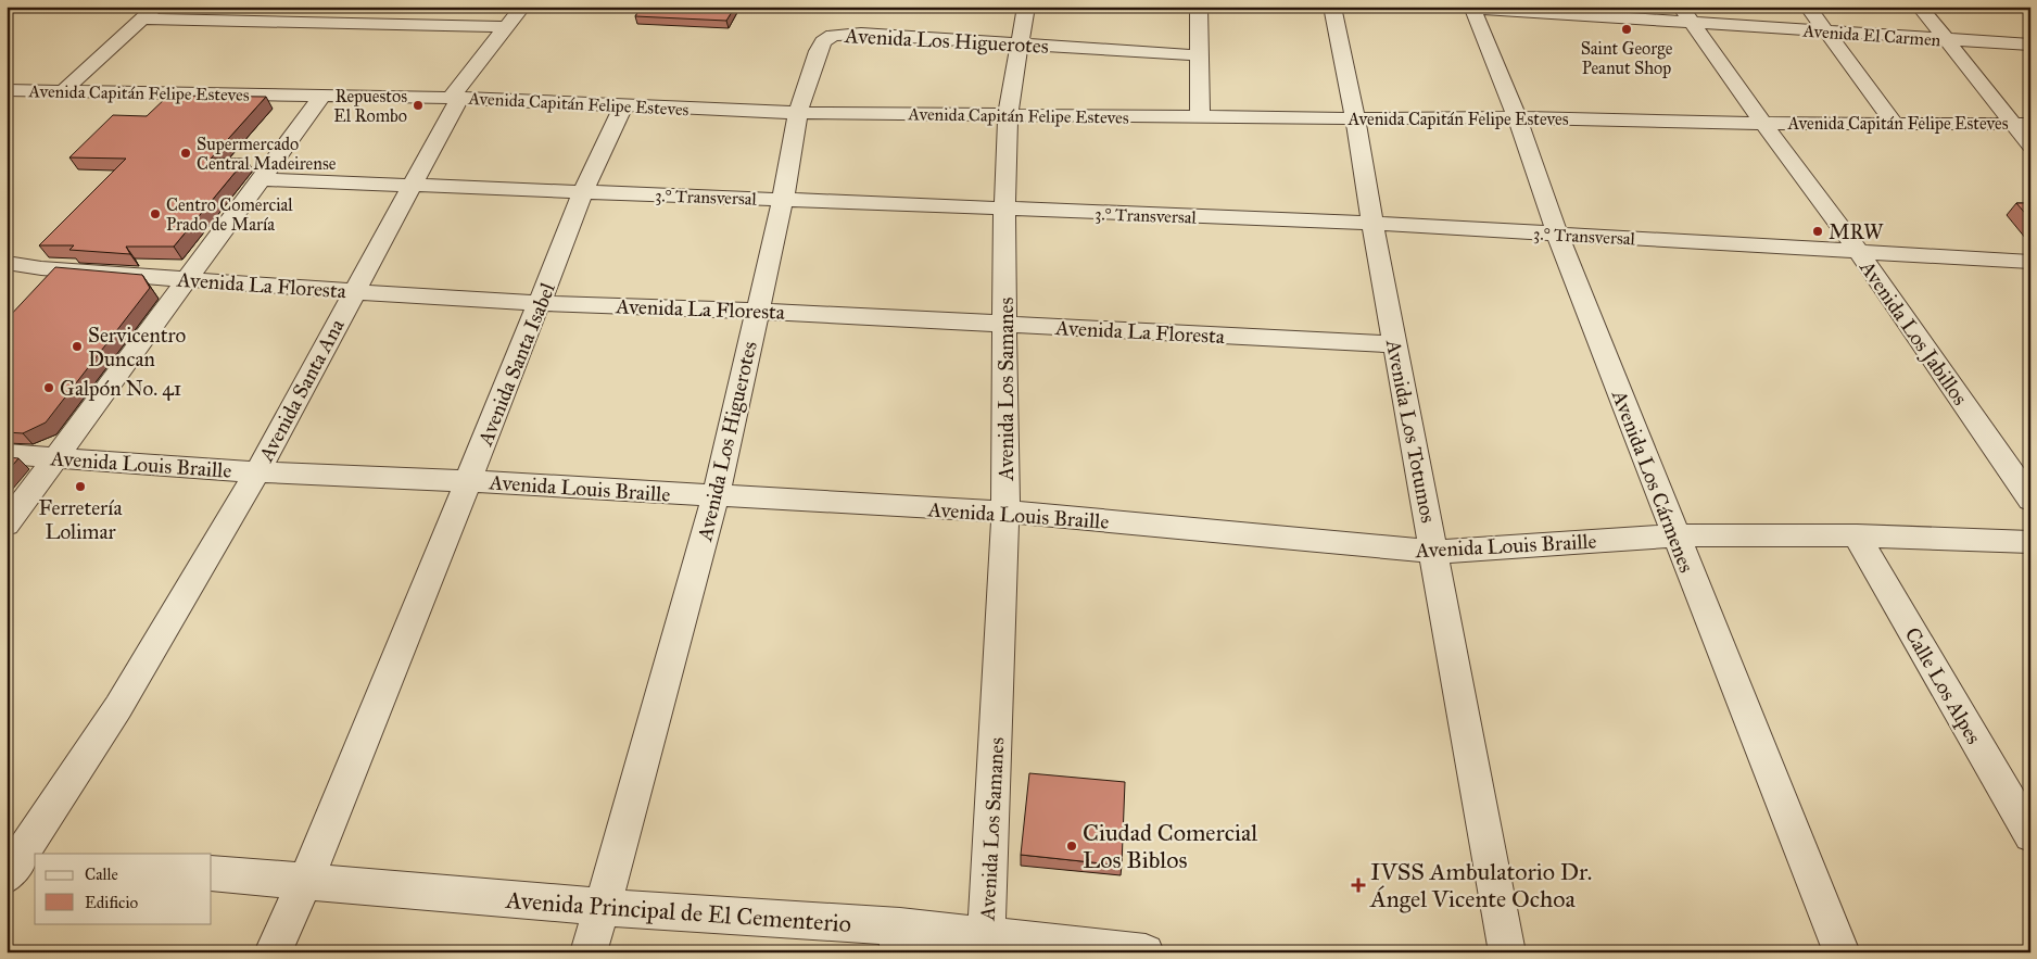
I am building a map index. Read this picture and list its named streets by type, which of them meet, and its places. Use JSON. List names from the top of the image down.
{
  "streets": {
    "street": [
      "Avenida El Carmen",
      "Avenida Los Higuerotes",
      "Avenida Capitán Felipe Esteves",
      "3.° Transversal",
      "Avenida La Floresta",
      "Avenida Los Jabillos",
      "Avenida Santa Isabel",
      "Avenida Los Samanes",
      "Avenida Santa Ana",
      "Avenida Los Totumos",
      "Avenida Louis Braille",
      "Avenida Los Cármenes",
      "Calle Los Alpes",
      "Avenida Principal de El Cementerio"
    ]
  },
  "crossings": [
    ["Avenida El Carmen", "Avenida Los Jabillos"],
    ["Avenida El Carmen", "Avenida Los Cármenes"],
    ["Avenida Los Higuerotes", "Avenida Capitán Felipe Esteves"],
    ["Avenida Los Higuerotes", "3.° Transversal"],
    ["Avenida Los Higuerotes", "Avenida La Floresta"],
    ["Avenida Los Higuerotes", "Avenida Los Samanes"],
    ["Avenida Los Higuerotes", "Avenida Louis Braille"],
    ["Avenida Los Higuerotes", "Avenida Principal de El Cementerio"],
    ["Avenida Capitán Felipe Esteves", "Avenida Los Jabillos"],
    ["Avenida Capitán Felipe Esteves", "Avenida Santa Isabel"],
    ["Avenida Capitán Felipe Esteves", "Avenida Los Samanes"],
    ["Avenida Capitán Felipe Esteves", "Avenida Santa Ana"],
    ["Avenida Capitán Felipe Esteves", "Avenida Los Totumos"],
    ["Avenida Capitán Felipe Esteves", "Avenida Los Cármenes"],
    ["3.° Transversal", "Avenida Los Jabillos"],
    ["3.° Transversal", "Avenida Santa Isabel"],
    ["3.° Transversal", "Avenida Los Samanes"],
    ["3.° Transversal", "Avenida Santa Ana"],
    ["3.° Transversal", "Avenida Los Totumos"],
    ["3.° Transversal", "Avenida Los Cármenes"],
    ["Avenida La Floresta", "Avenida Santa Isabel"],
    ["Avenida La Floresta", "Avenida Los Samanes"],
    ["Avenida La Floresta", "Avenida Santa Ana"],
    ["Avenida La Floresta", "Avenida Los Totumos"],
    ["Avenida Santa Isabel", "Avenida Louis Braille"],
    ["Avenida Santa Isabel", "Avenida Principal de El Cementerio"],
    ["Avenida Los Samanes", "Avenida Louis Braille"],
    ["Avenida Los Samanes", "Avenida Principal de El Cementerio"],
    ["Avenida Santa Ana", "Avenida Louis Braille"],
    ["Avenida Los Totumos", "Avenida Louis Braille"],
    ["Avenida Louis Braille", "Avenida Los Cármenes"],
    ["Avenida Louis Braille", "Calle Los Alpes"]
  ],
  "places": {
    "other": [
      "Saint George Peanut Shop",
      "Repuestos El Rombo",
      "Supermercado Central Madeirense",
      "Centro Comercial Prado de María",
      "MRW",
      "Servicentro Duncan",
      "Galpón No. 41",
      "Ferretería Lolimar",
      "Ciudad Comercial Los Biblos"
    ],
    "health": ["IVSS Ambulatorio Dr. Ángel Vicente Ochoa"]
  },
  "legend": ["Calle", "Edificio"]
}
